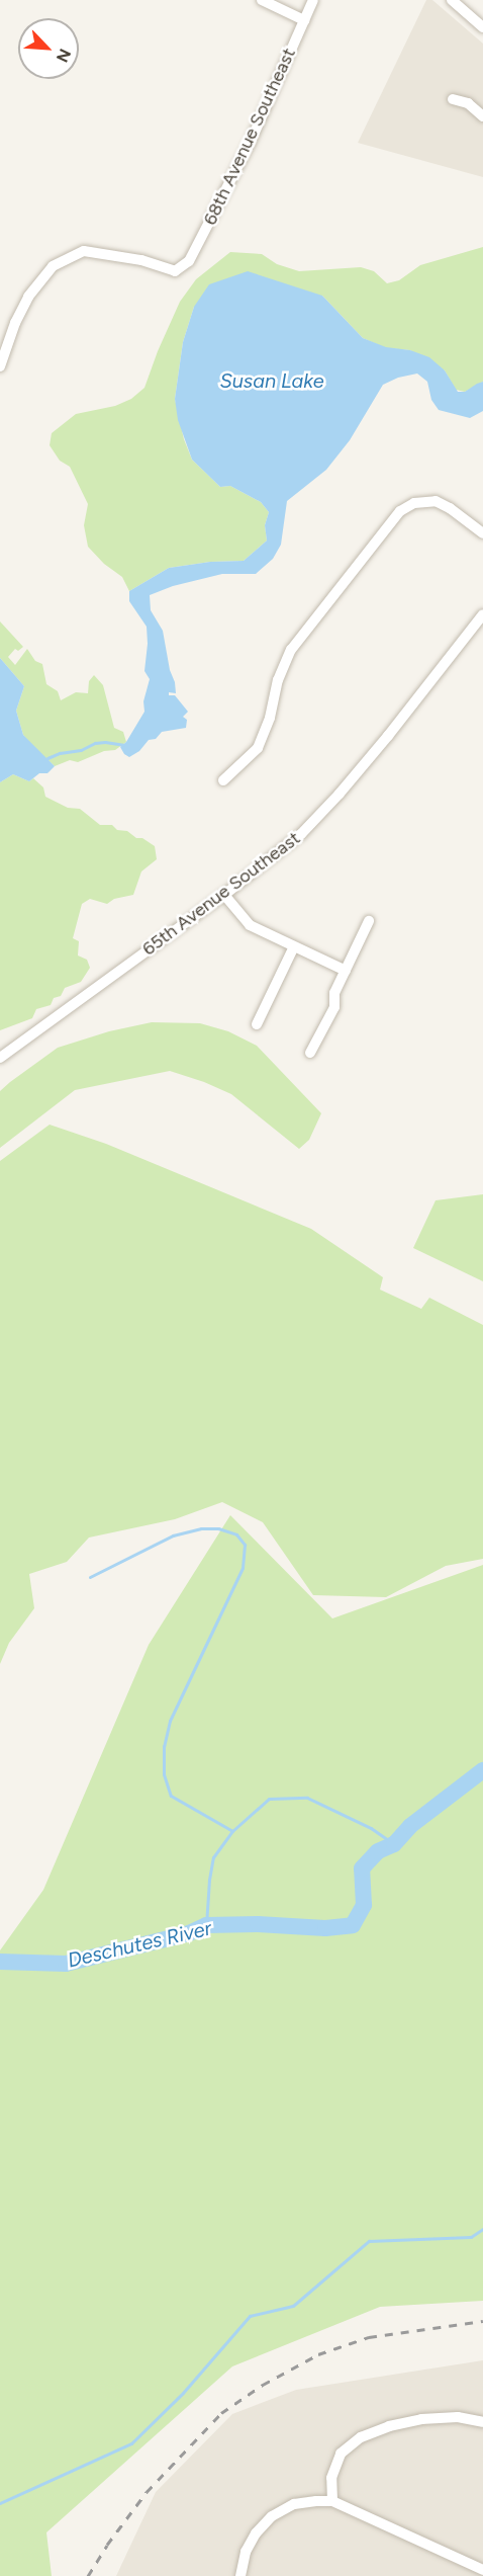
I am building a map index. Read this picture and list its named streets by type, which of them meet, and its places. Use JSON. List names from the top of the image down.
{
  "streets": {
    "street": ["68th Avenue Southeast", "65th Avenue Southeast"]
  },
  "water": ["Susan Lake", "Deschutes River"],
  "north": "bottom right"
}
